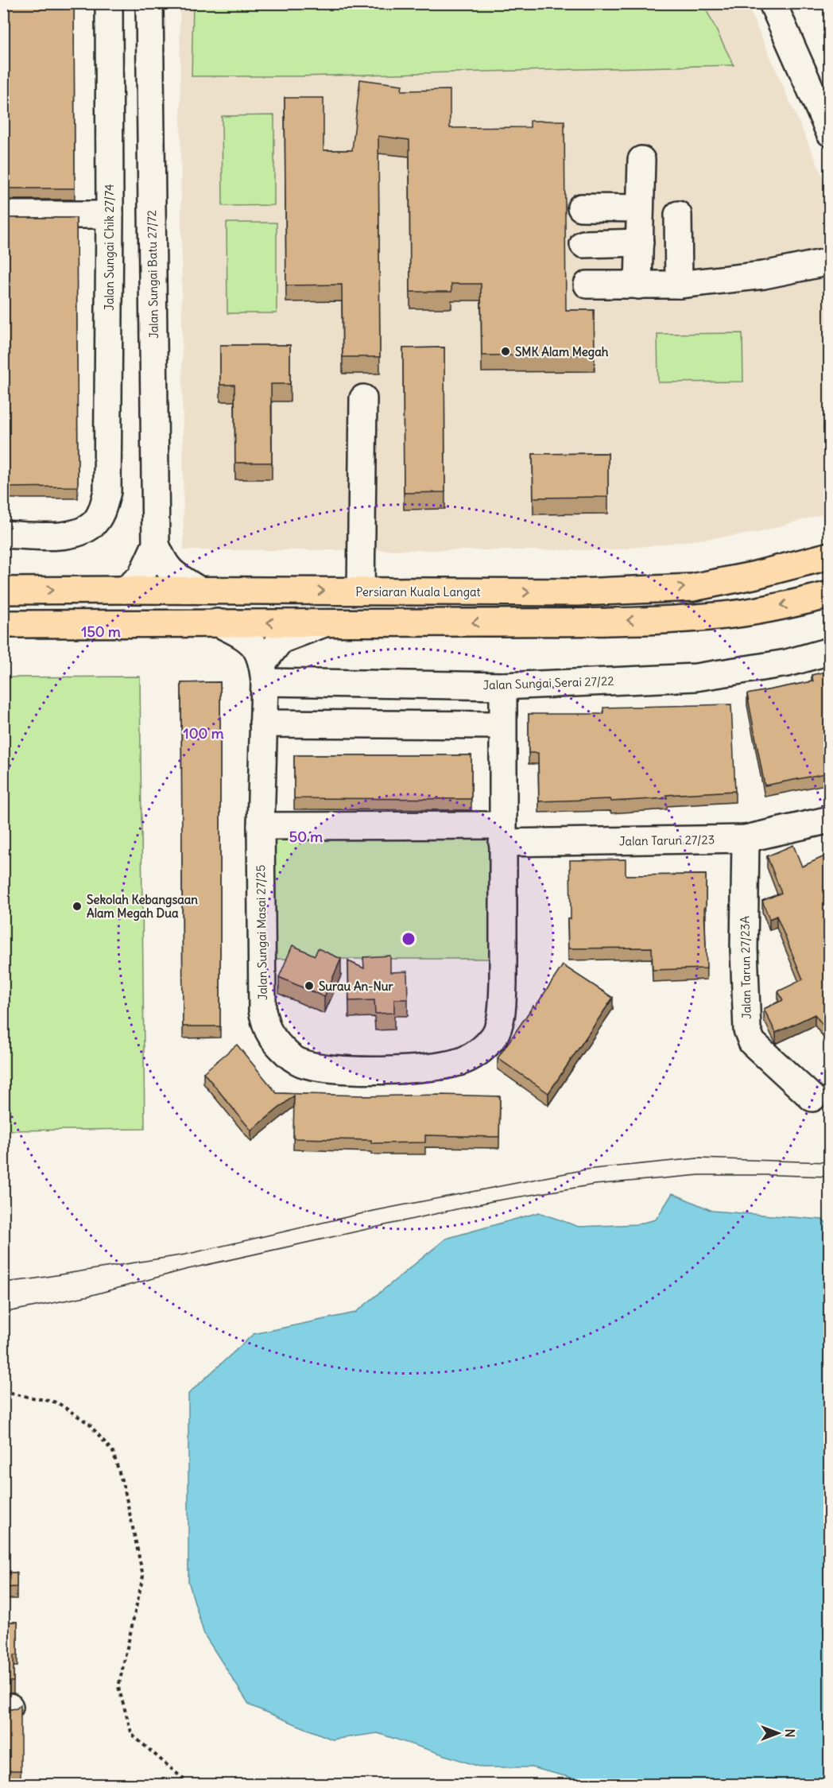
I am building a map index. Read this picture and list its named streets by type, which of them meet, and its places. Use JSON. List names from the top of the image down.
{
  "streets": {
    "main road": ["Persiaran Kuala Langat"],
    "street": [
      "Jalan Sungai Chik 27/74",
      "Jalan Sungai Batu 27/72",
      "Jalan Sungai Serai 27/22",
      "Jalan Tarun 27/23",
      "Jalan Sungai Masai 27/25",
      "Jalan Tarun 27/23A"
    ]
  },
  "crossings": [
    ["Jalan Sungai Serai 27/22", "Jalan Sungai Masai 27/25"],
    ["Jalan Tarun 27/23", "Jalan Sungai Masai 27/25"],
    ["Jalan Tarun 27/23", "Jalan Tarun 27/23A"]
  ],
  "places": ["SMK Alam Megah", "Sekolah Kebangsaan Alam Megah Dua", "Surau An-Nur"],
  "north": "right",
  "rings": ["150 m", "100 m", "50 m"]
}
